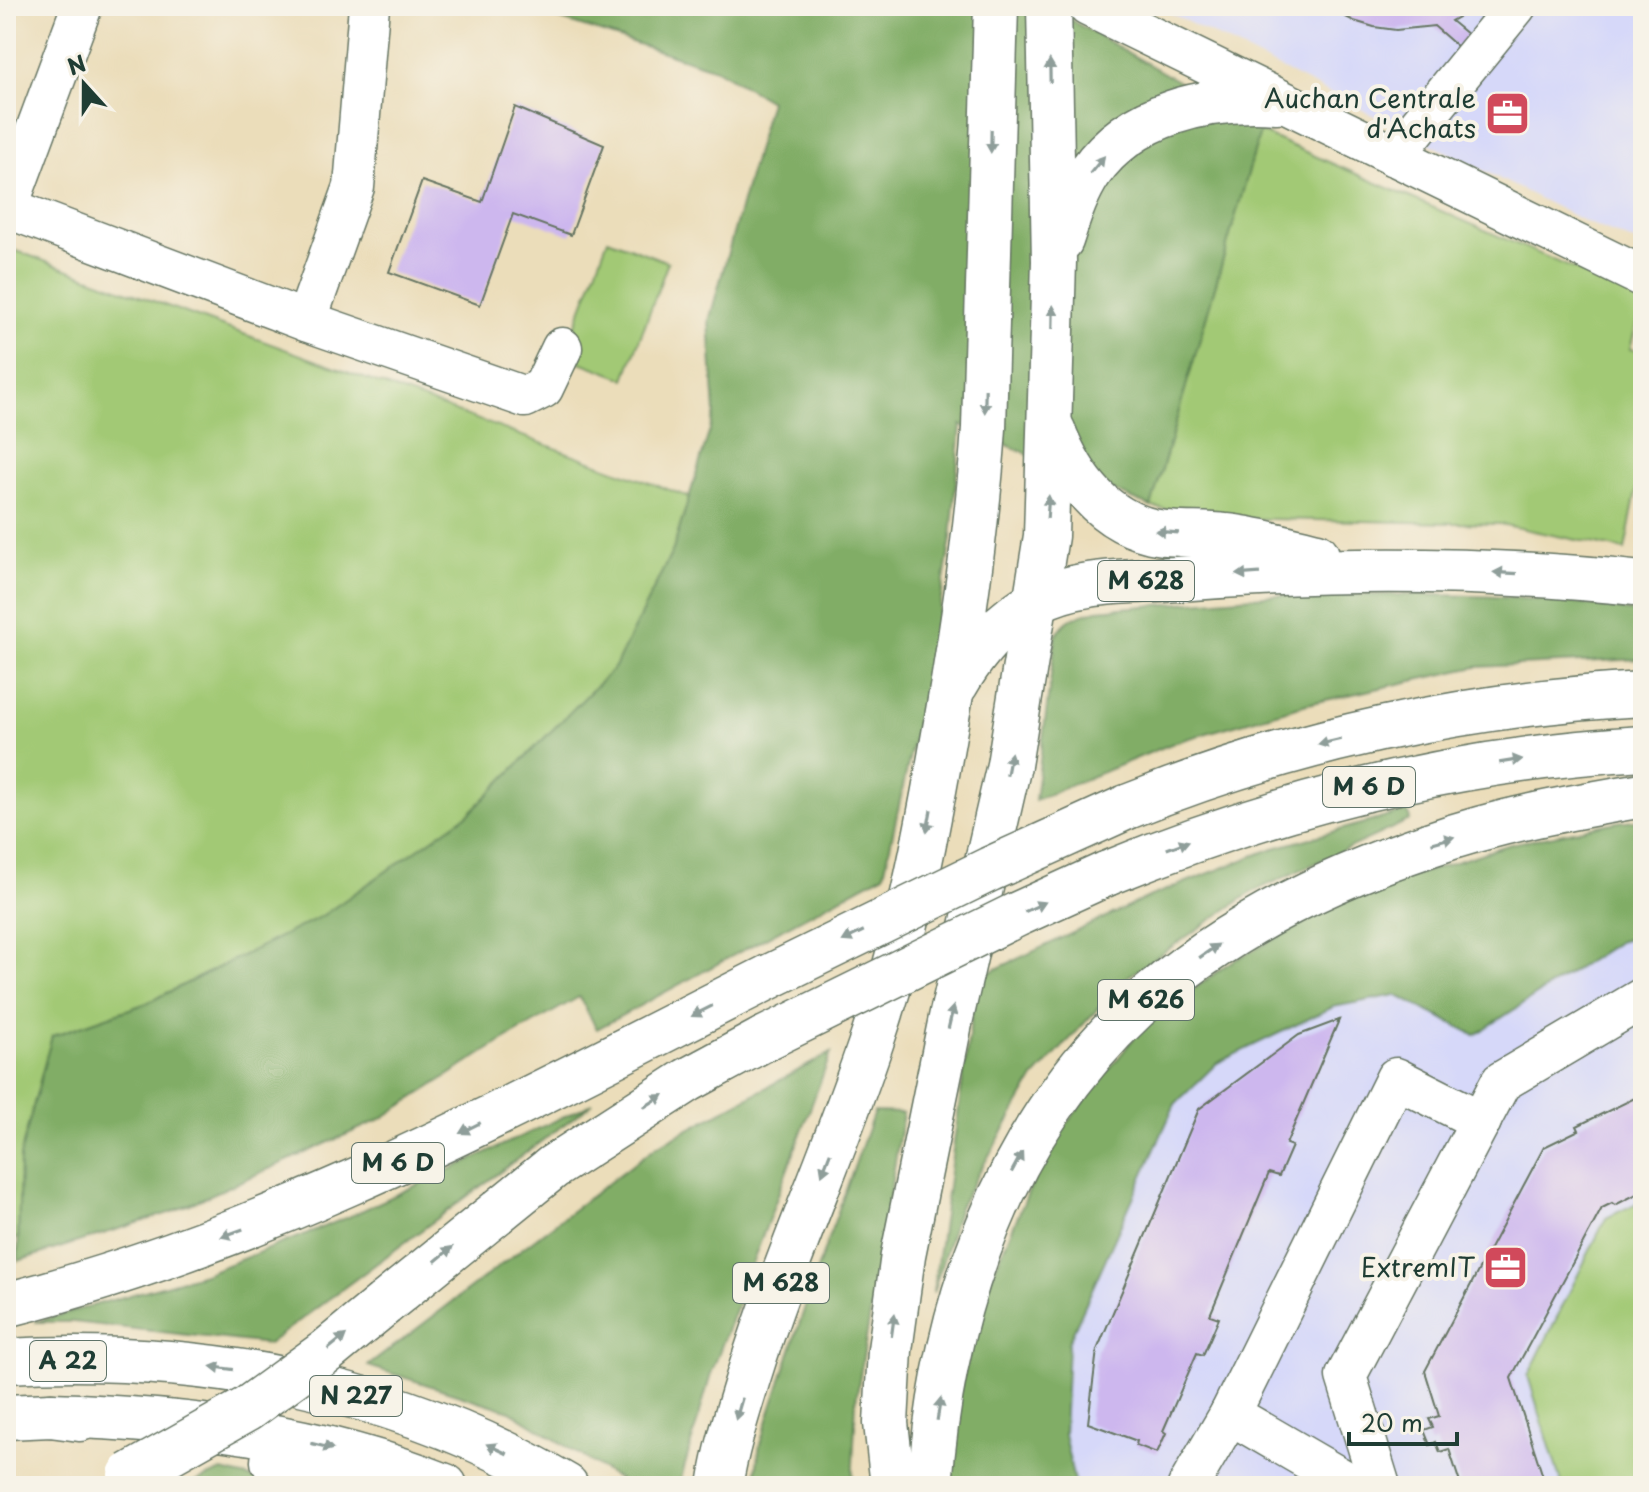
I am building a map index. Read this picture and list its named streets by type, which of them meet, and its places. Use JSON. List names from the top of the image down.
{
  "streets": {
    "main road": [
      "M 628",
      "M 6 D",
      "M 626",
      "A 22",
      "N 227"
    ]
  },
  "crossings": [
    ["A 22", "N 227"]
  ],
  "places": {
    "office": ["Auchan Centrale d'Achats", "ExtremIT"]
  },
  "scale_bar": "20 m",
  "north": "top"
}
